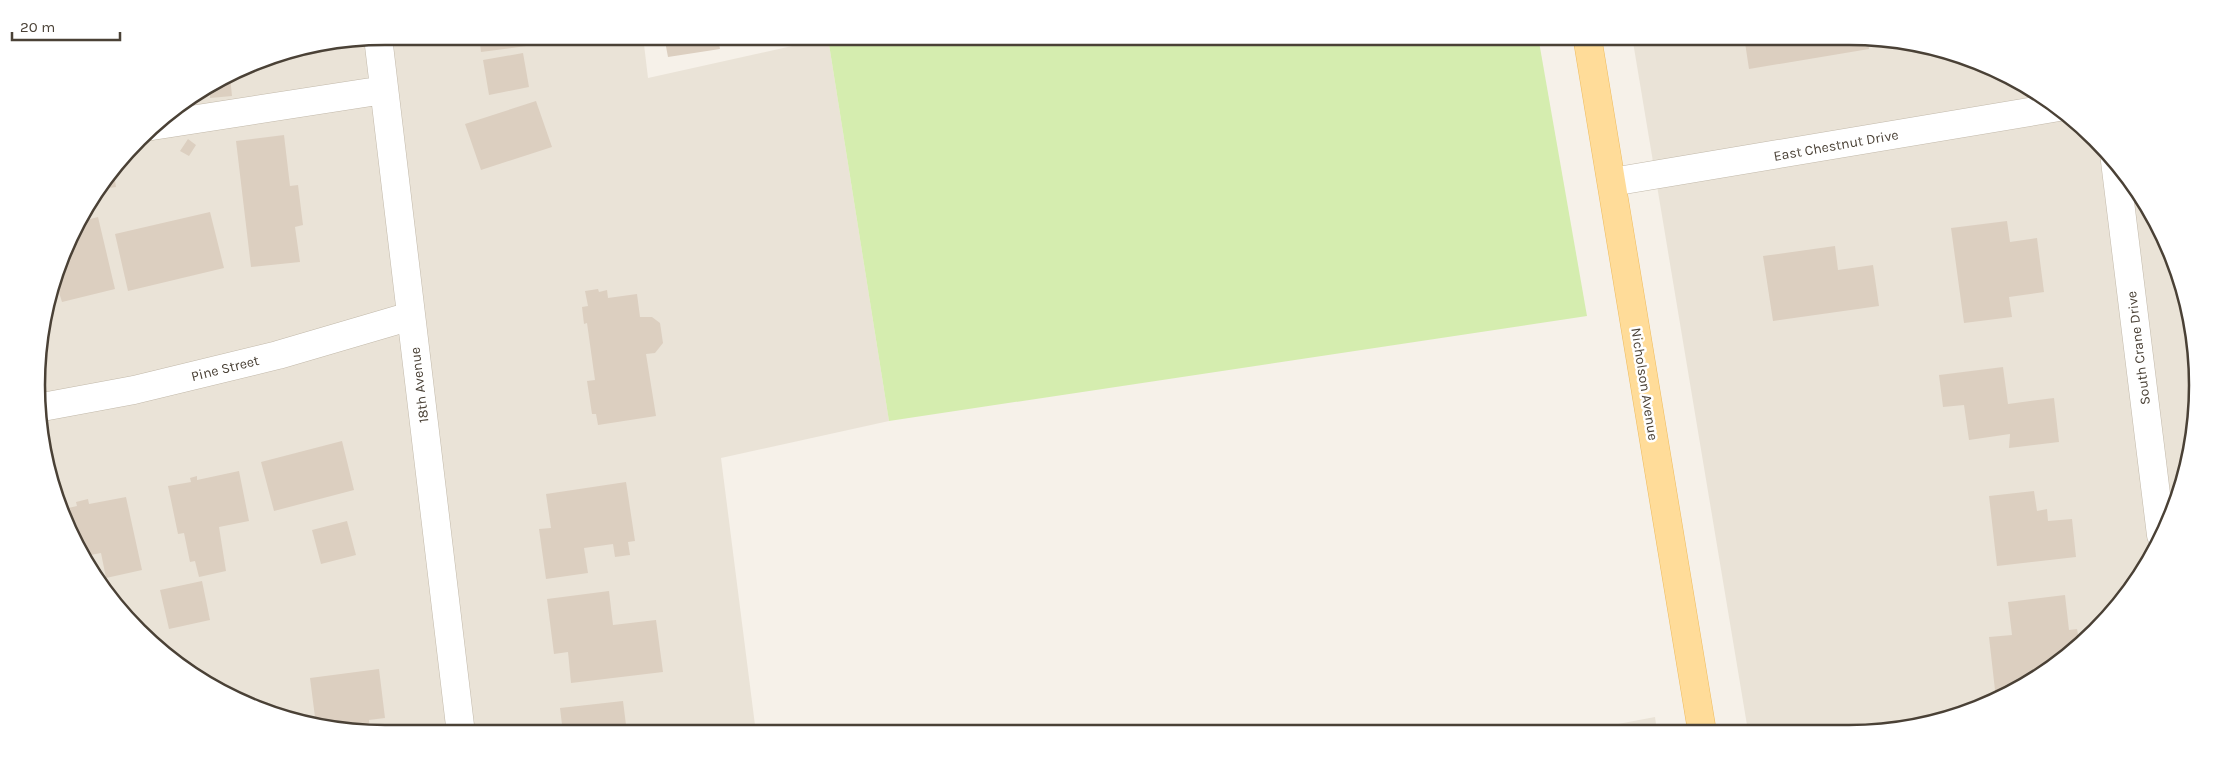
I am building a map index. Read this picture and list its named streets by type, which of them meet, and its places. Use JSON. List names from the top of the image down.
{
  "streets": {
    "main road": ["Nicholson Avenue"],
    "street": [
      "East Chestnut Drive",
      "South Crane Drive",
      "Pine Street",
      "18th Avenue"
    ]
  },
  "crossings": [
    ["East Chestnut Drive", "Nicholson Avenue"],
    ["Pine Street", "18th Avenue"]
  ],
  "scale_bar": "20 m"
}
